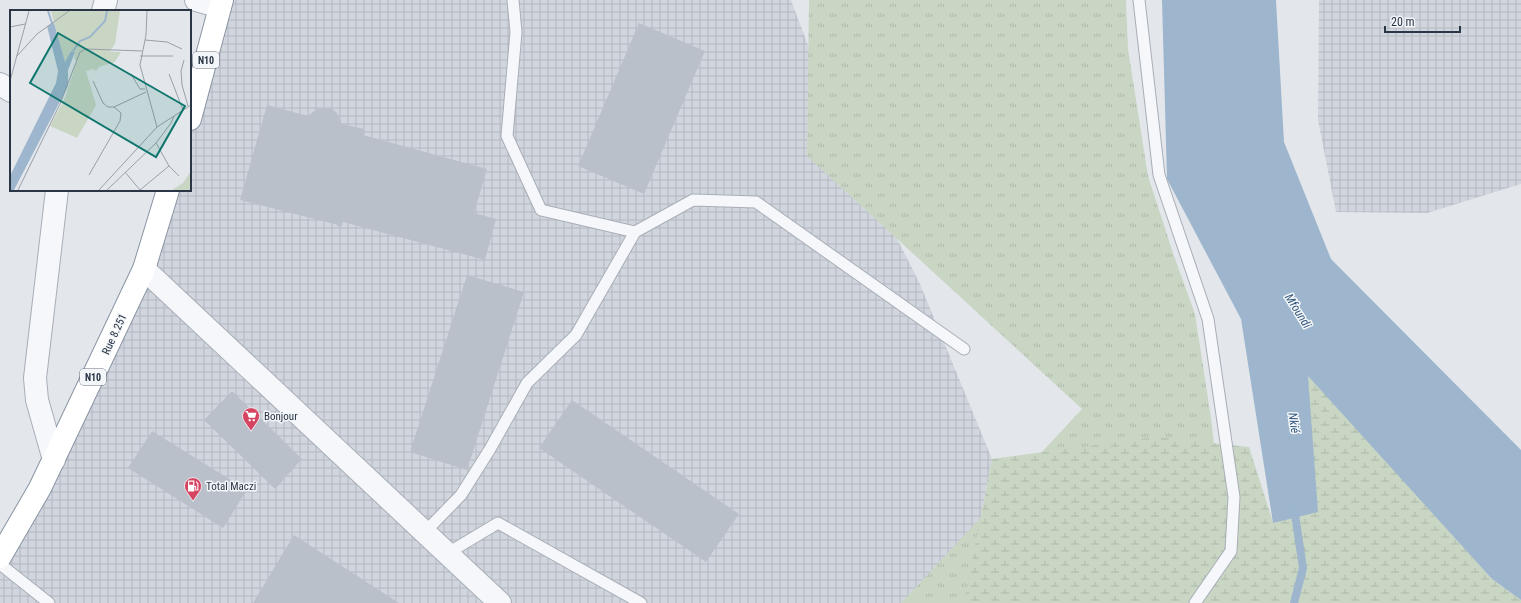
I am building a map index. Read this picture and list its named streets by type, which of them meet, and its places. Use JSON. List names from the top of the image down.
{
  "streets": {
    "highway": ["N10", "Rue 8.251"]
  },
  "water": ["Mfoundi", "Nkié"],
  "places": {
    "supermarket": ["Bonjour"],
    "fuel station": ["Total Maczi"]
  },
  "scale_bar": "20 m"
}
